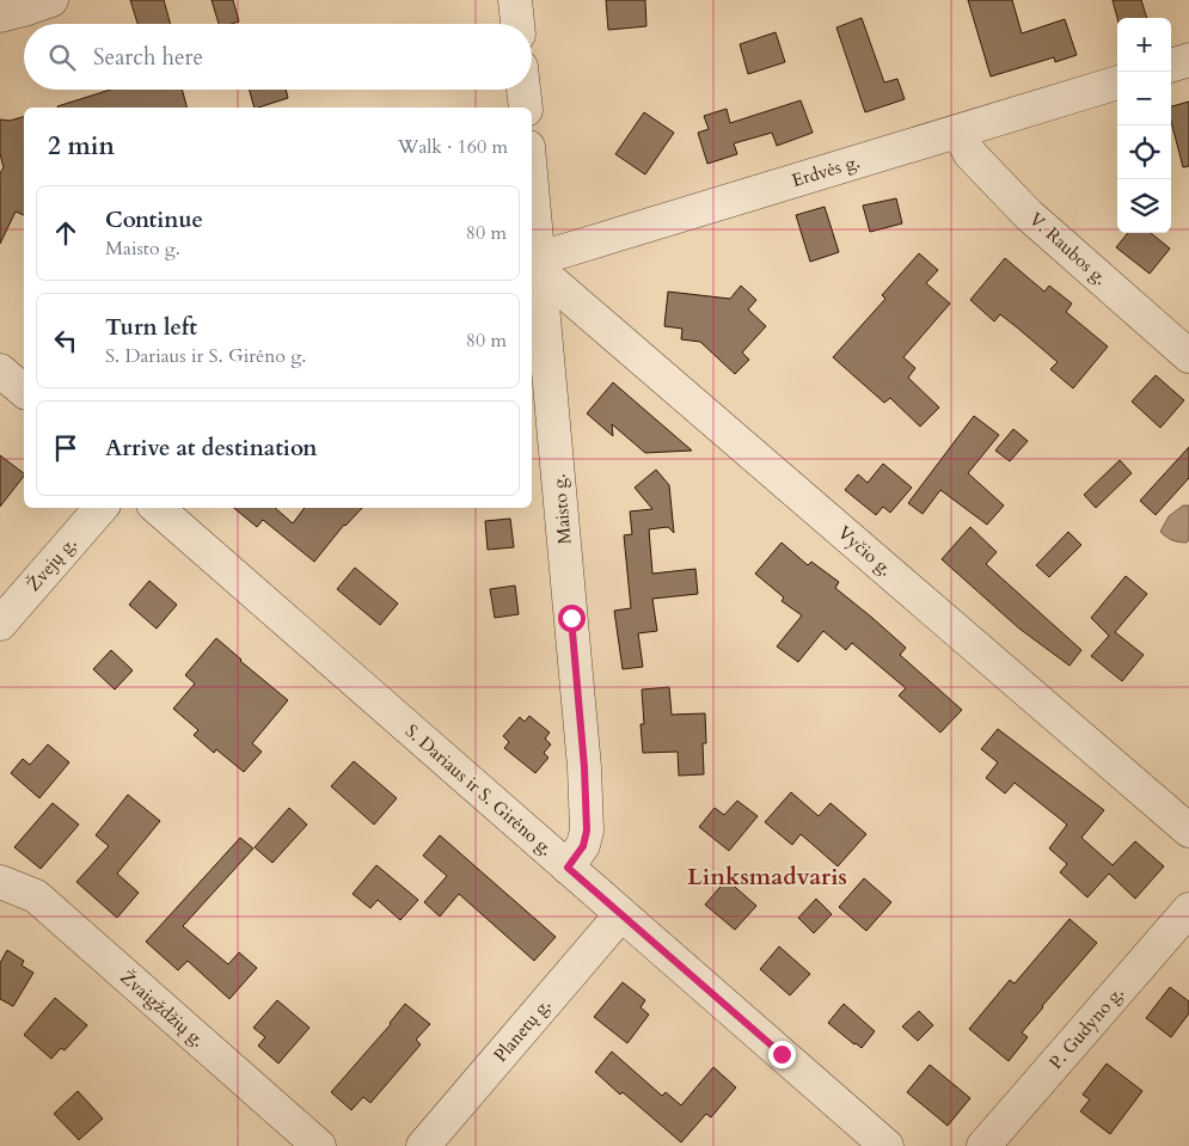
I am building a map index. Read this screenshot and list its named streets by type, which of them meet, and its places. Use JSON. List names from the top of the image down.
{
  "streets": {
    "street": [
      "Erdvės g.",
      "V. Raubos g.",
      "Maisto g.",
      "Vyčio g.",
      "Žvejų g.",
      "S. Dariaus ir S. Girėno g.",
      "Žvaigždžių g.",
      "P. Gudyno g.",
      "Planetų g."
    ]
  },
  "crossings": [
    ["Erdvės g.", "V. Raubos g."],
    ["Erdvės g.", "Maisto g."],
    ["Erdvės g.", "Vyčio g."],
    ["Maisto g.", "Vyčio g."],
    ["Maisto g.", "S. Dariaus ir S. Girėno g."],
    ["S. Dariaus ir S. Girėno g.", "Planetų g."]
  ],
  "districts": ["Linksmadvaris"],
  "page": {
    "map_buttons": ["+", "−"],
    "search": "Search here",
    "heading": ["2 min", "Walk · 160 m"],
    "list": [
      ["Continue", "Maisto g.", "80 m"],
      ["Turn left", "S. Dariaus ir S. Girėno g.", "80 m"],
      "Arrive at destination"
    ]
  }
}
